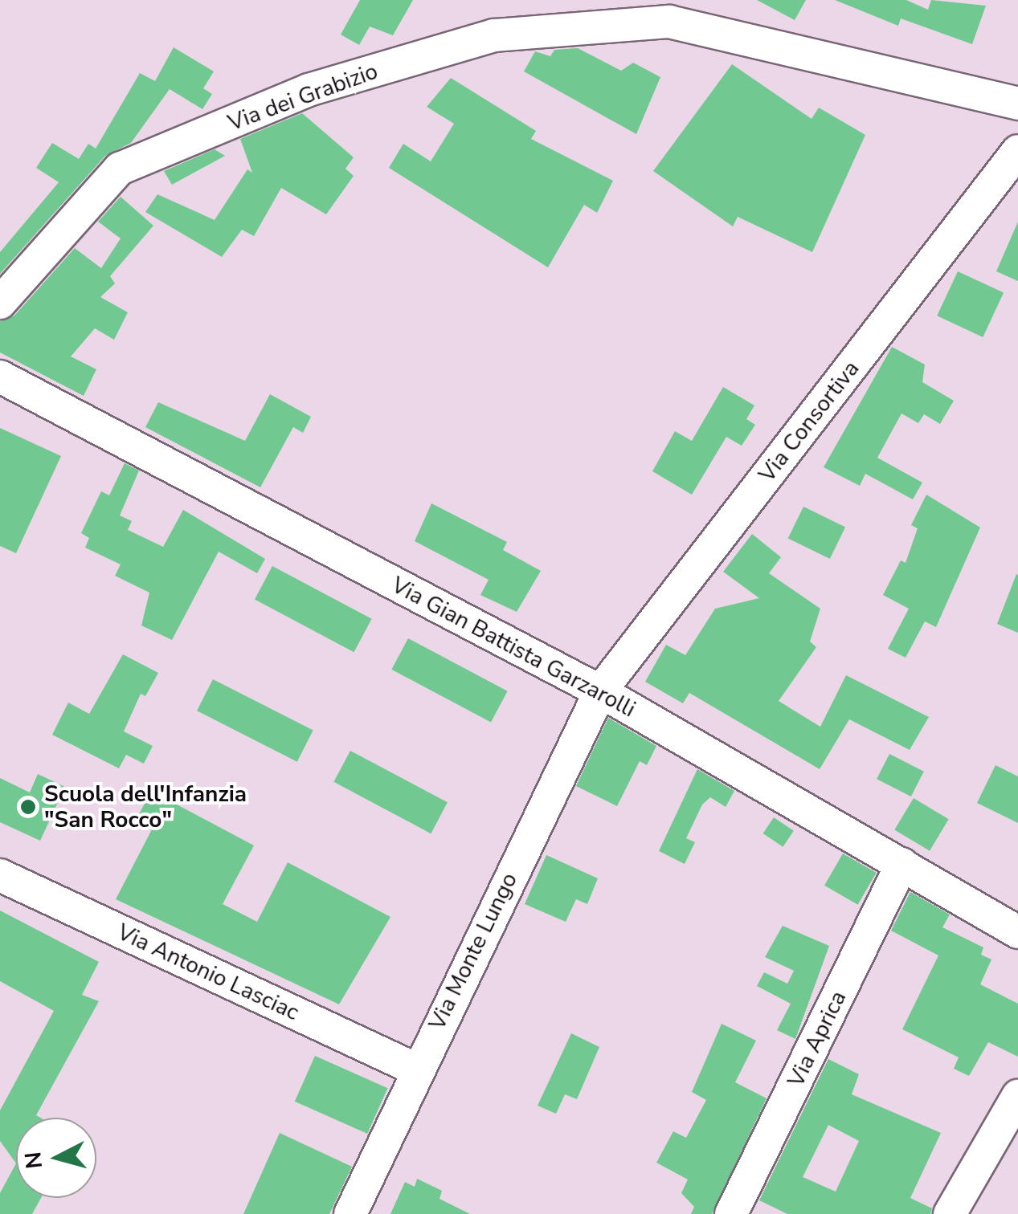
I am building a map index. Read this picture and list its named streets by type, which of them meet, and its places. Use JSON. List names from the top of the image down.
{
  "streets": {
    "street": [
      "Via dei Grabizio",
      "Via Consortiva",
      "Via Gian Battista Garzarolli",
      "Via Monte Lungo",
      "Via Antonio Lasciac",
      "Via Aprica"
    ]
  },
  "crossings": [
    ["Via Consortiva", "Via Gian Battista Garzarolli"],
    ["Via Consortiva", "Via Monte Lungo"],
    ["Via Gian Battista Garzarolli", "Via Monte Lungo"],
    ["Via Gian Battista Garzarolli", "Via Aprica"],
    ["Via Monte Lungo", "Via Antonio Lasciac"]
  ],
  "places": ["Scuola dell'Infanzia \"San Rocco\""],
  "north": "left"
}
